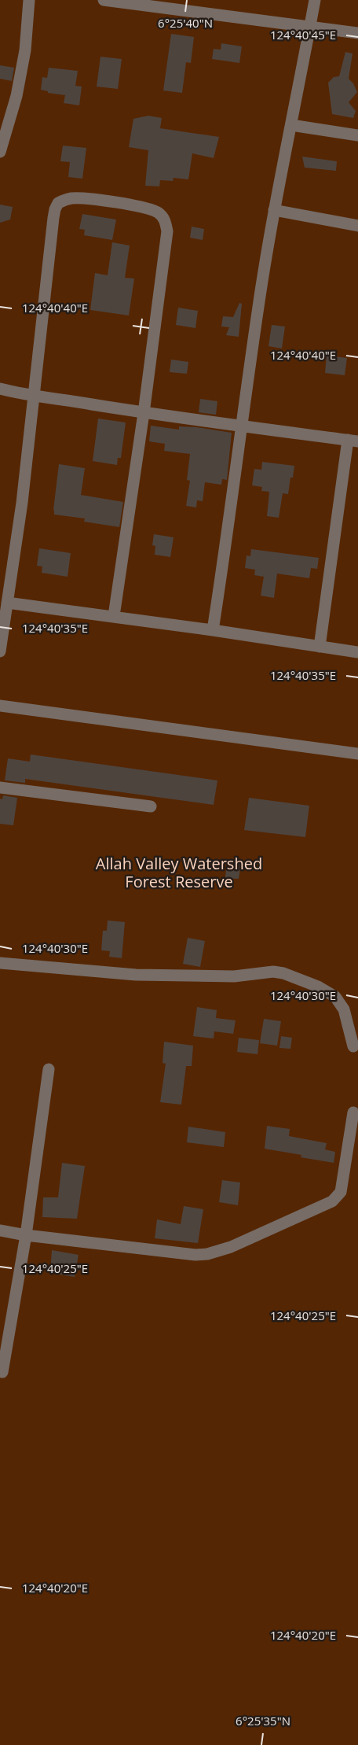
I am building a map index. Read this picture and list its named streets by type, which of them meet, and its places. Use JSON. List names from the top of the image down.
{
  "parks": ["Allah Valley Watershed Forest Reserve"],
  "coordinates": [
    "6°25'40\"N",
    "124°40'45\"E",
    "124°40'40\"E",
    "124°40'35\"E",
    "124°40'30\"E",
    "124°40'25\"E",
    "124°40'20\"E",
    "6°25'35\"N"
  ]
}
